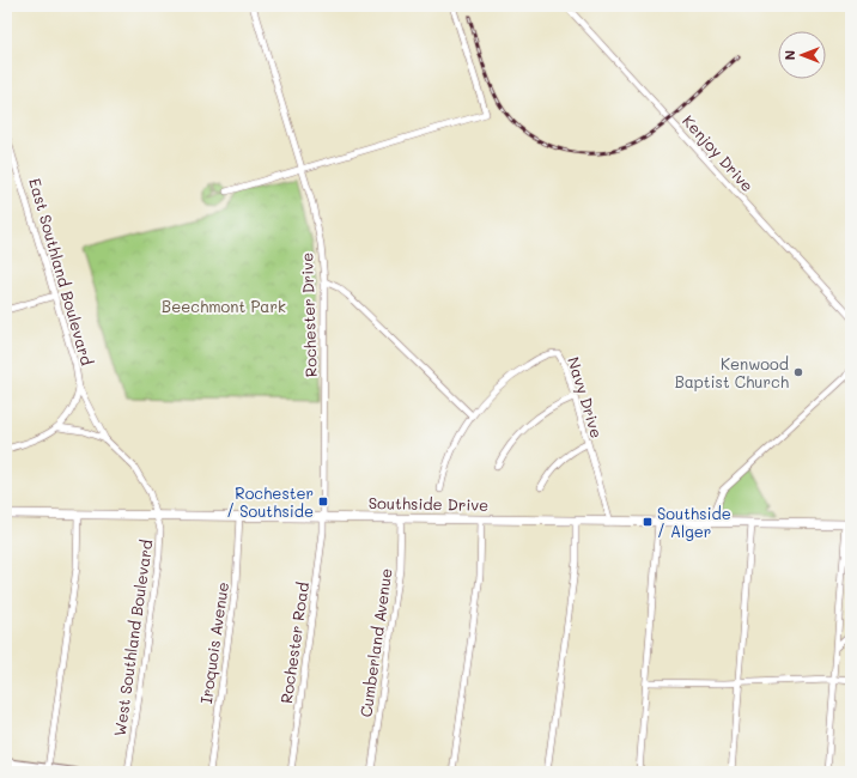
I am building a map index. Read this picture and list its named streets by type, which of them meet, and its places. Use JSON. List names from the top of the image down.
{
  "streets": {
    "main road": ["Southside Drive"],
    "street": [
      "Kenjoy Drive",
      "East Southland Boulevard",
      "Rochester Drive",
      "Navy Drive",
      "West Southland Boulevard",
      "Iroquois Avenue",
      "Rochester Road",
      "Cumberland Avenue"
    ]
  },
  "crossings": [
    ["East Southland Boulevard", "West Southland Boulevard"],
    ["Rochester Drive", "Southside Drive"],
    ["Rochester Drive", "Rochester Road"],
    ["Navy Drive", "Southside Drive"],
    ["Southside Drive", "West Southland Boulevard"],
    ["Southside Drive", "Iroquois Avenue"],
    ["Southside Drive", "Rochester Road"],
    ["Southside Drive", "Cumberland Avenue"]
  ],
  "parks": ["Beechmont Park"],
  "places": {
    "other": ["Kenwood Baptist Church"],
    "transit": ["Rochester / Southside", "Southside / Alger"]
  },
  "north": "left"
}
